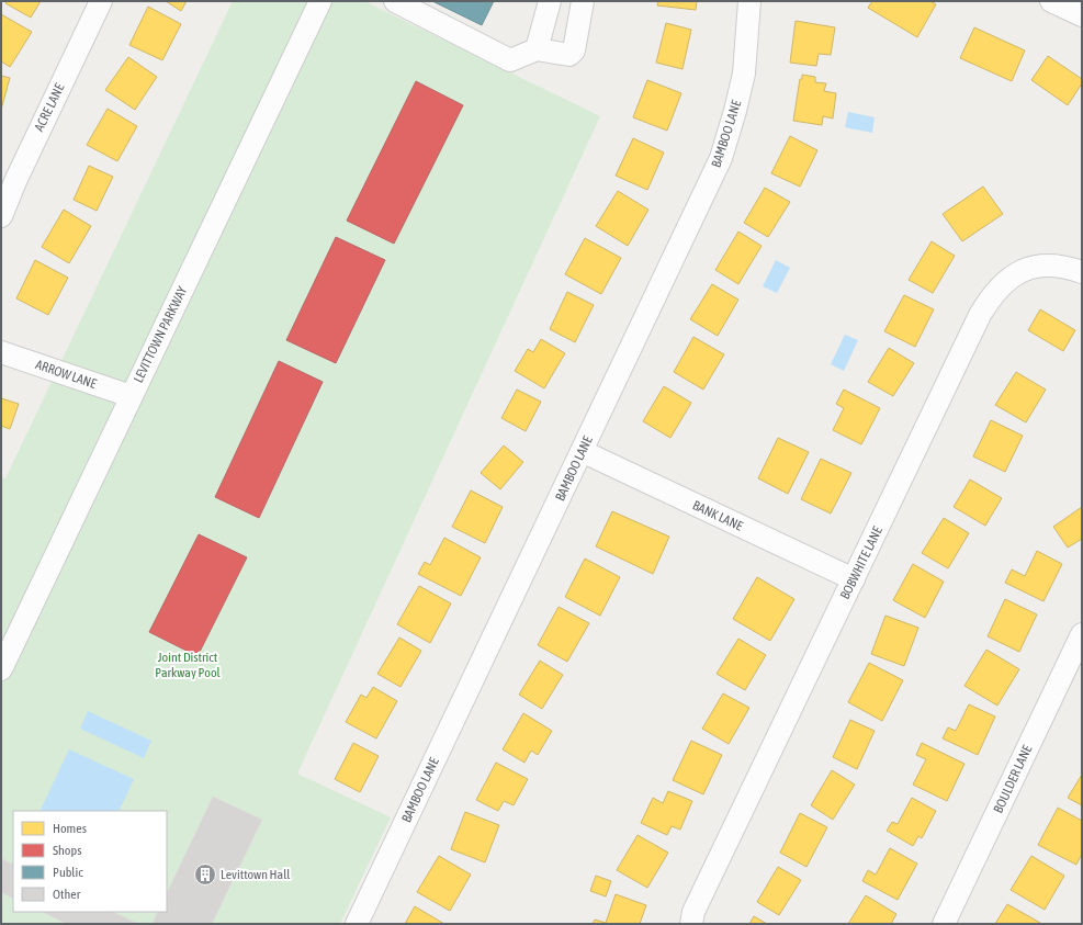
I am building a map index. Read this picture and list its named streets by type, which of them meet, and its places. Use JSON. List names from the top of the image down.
{
  "streets": {
    "street": [
      "ACRE LANE",
      "BAMBOO LANE",
      "LEVITTOWN PARKWAY",
      "ARROW LANE",
      "BANK LANE",
      "BOBWHITE LANE",
      "BOULDER LANE"
    ]
  },
  "crossings": [
    ["BAMBOO LANE", "BANK LANE"],
    ["LEVITTOWN PARKWAY", "ARROW LANE"],
    ["BANK LANE", "BOBWHITE LANE"]
  ],
  "parks": ["Joint District Parkway Pool"],
  "places": {
    "building": ["Levittown Hall"]
  },
  "legend": [
    "Homes",
    "Shops",
    "Public",
    "Other"
  ]
}
